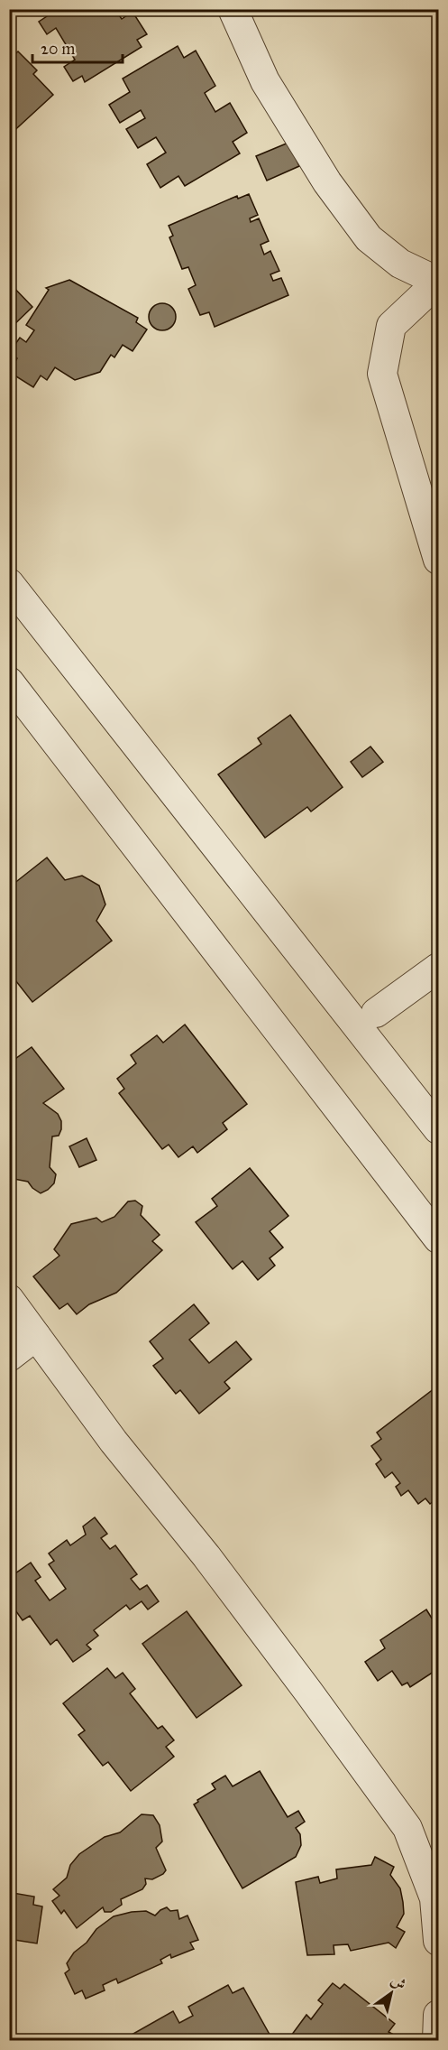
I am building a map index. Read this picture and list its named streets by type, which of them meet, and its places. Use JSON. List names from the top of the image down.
{
  "scale_bar": "20 m",
  "north": "top right"
}
